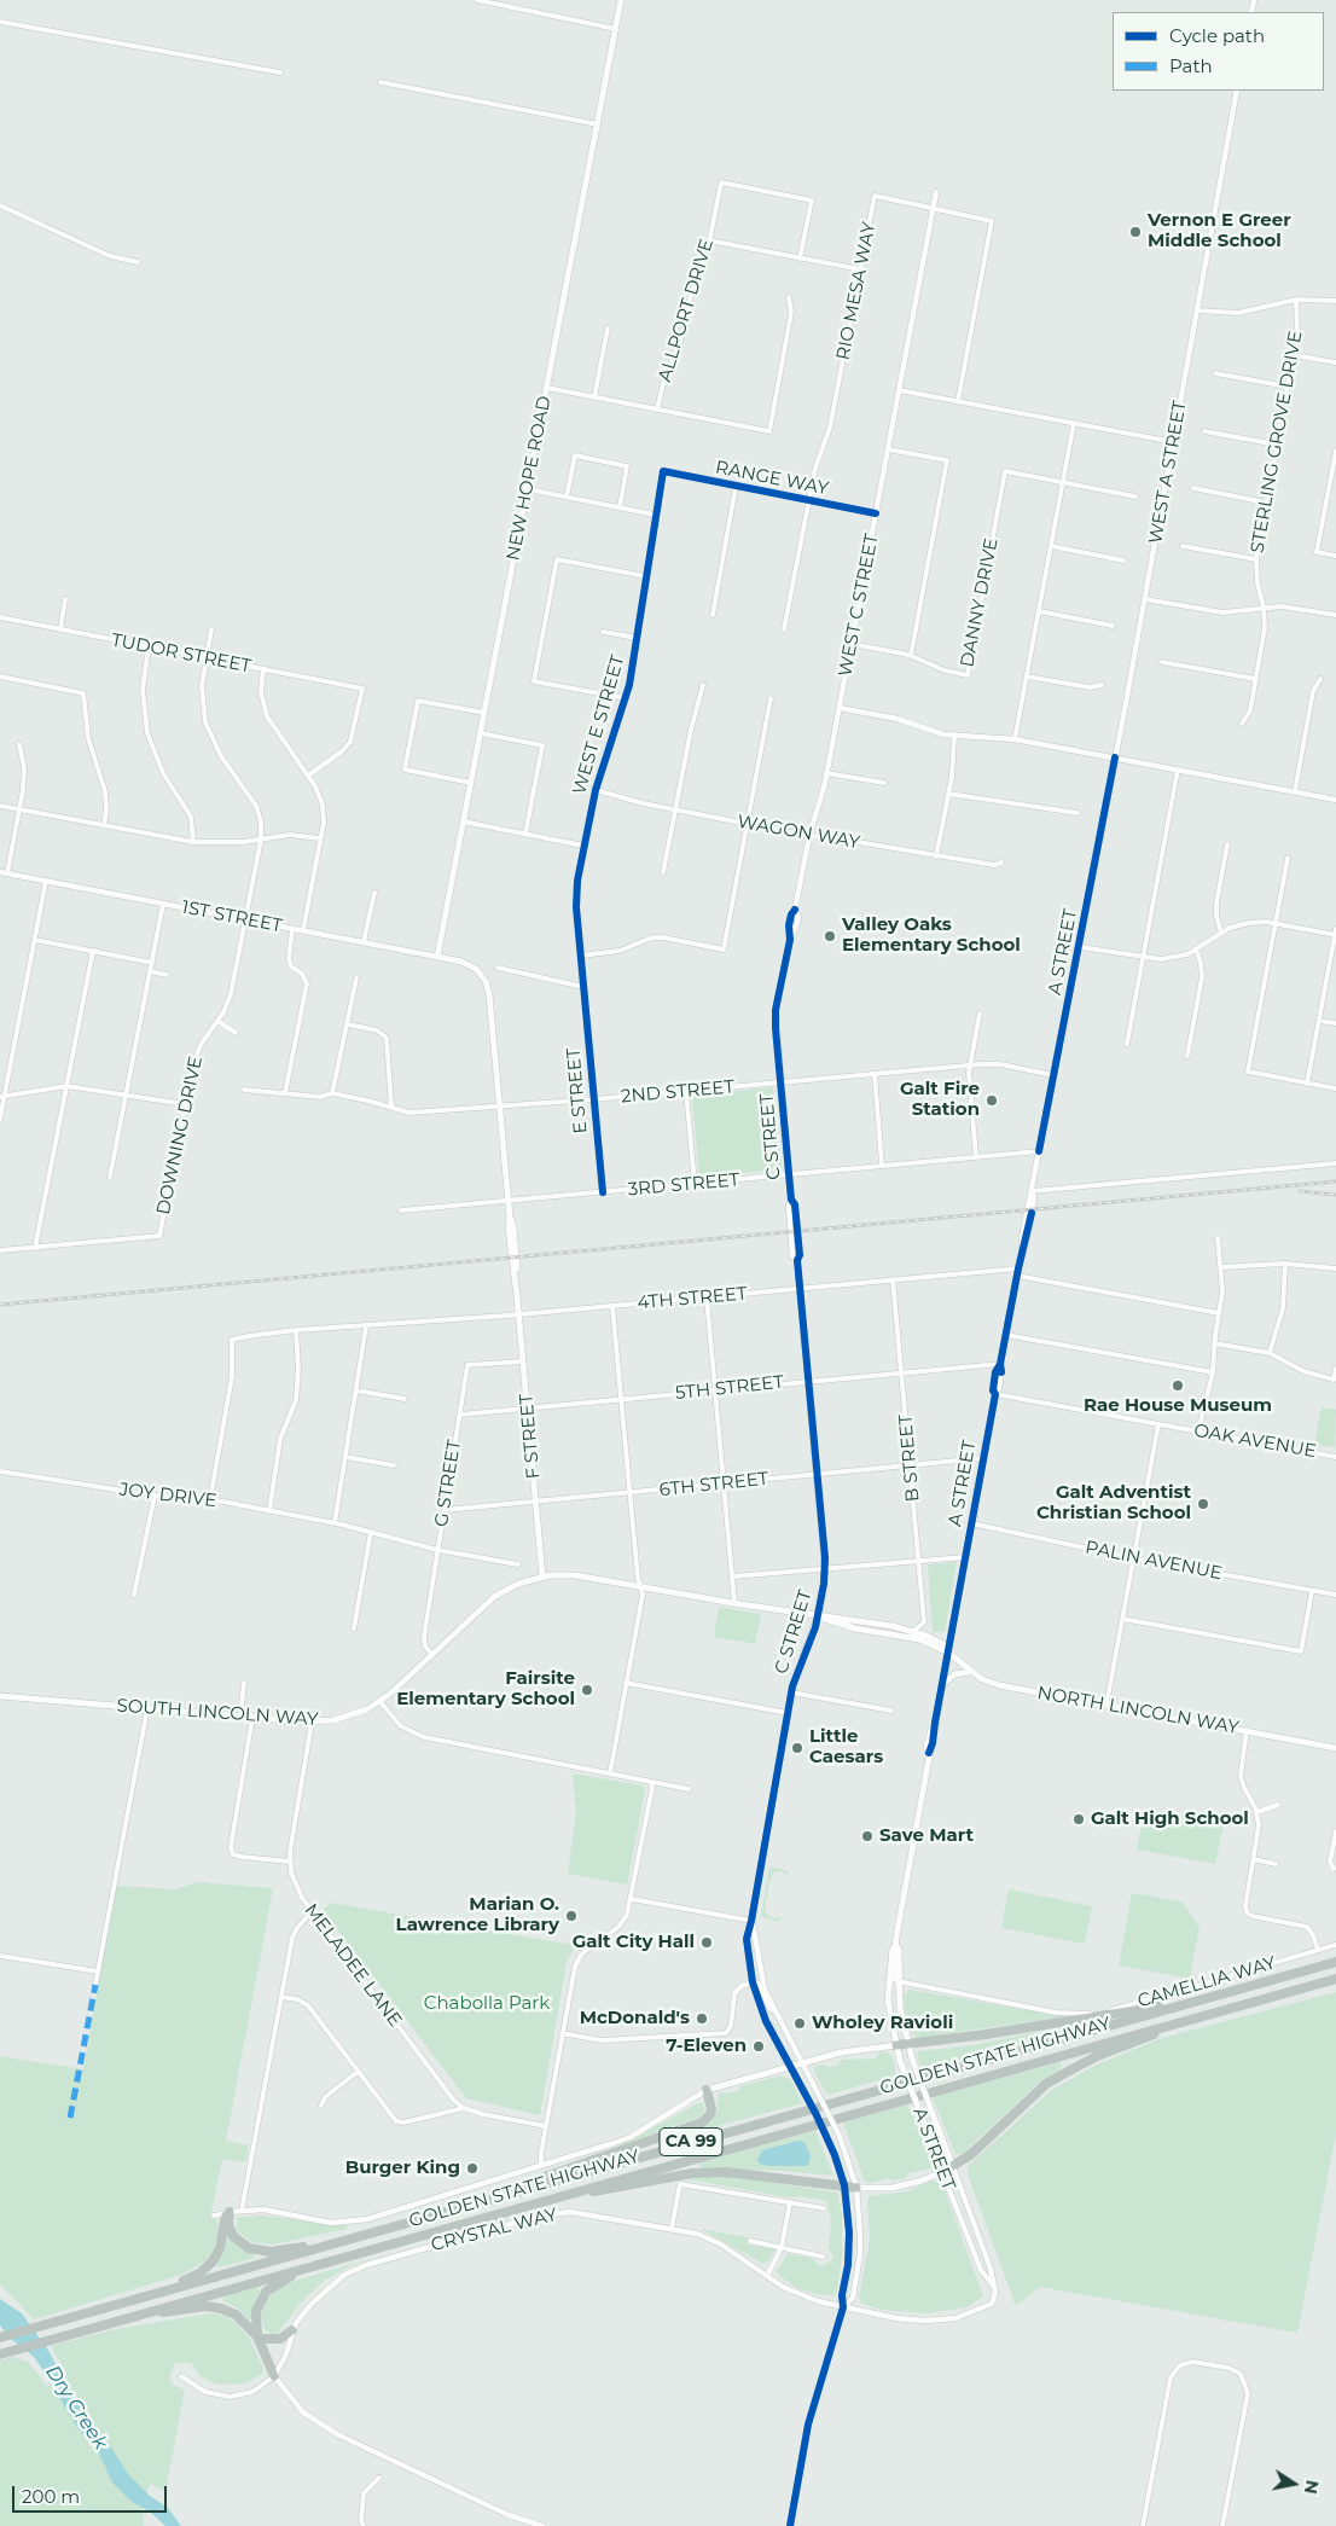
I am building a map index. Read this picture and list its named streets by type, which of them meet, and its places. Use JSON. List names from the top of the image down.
{
  "streets": {
    "highway": ["GOLDEN STATE HIGHWAY", "CA 99"],
    "main road": [
      "NEW HOPE ROAD",
      "1ST STREET",
      "A STREET",
      "F STREET",
      "NORTH LINCOLN WAY",
      "SOUTH LINCOLN WAY"
    ],
    "street": [
      "RIO MESA WAY",
      "ALLPORT DRIVE",
      "STERLING GROVE DRIVE",
      "WEST A STREET",
      "RANGE WAY",
      "DANNY DRIVE",
      "WEST C STREET",
      "TUDOR STREET",
      "WEST E STREET",
      "WAGON WAY",
      "E STREET",
      "2ND STREET",
      "DOWNING DRIVE",
      "C STREET",
      "3RD STREET",
      "4TH STREET",
      "5TH STREET",
      "OAK AVENUE",
      "B STREET",
      "G STREET",
      "6TH STREET",
      "JOY DRIVE",
      "PALIN AVENUE",
      "MELADEE LANE",
      "CAMELLIA WAY",
      "CRYSTAL WAY"
    ]
  },
  "crossings": [
    ["RIO MESA WAY", "RANGE WAY"],
    ["RIO MESA WAY", "WEST C STREET"],
    ["WEST A STREET", "A STREET"],
    ["NEW HOPE ROAD", "1ST STREET"],
    ["RANGE WAY", "WEST C STREET"],
    ["RANGE WAY", "WEST E STREET"],
    ["DANNY DRIVE", "WEST C STREET"],
    ["WEST C STREET", "WAGON WAY"],
    ["WEST C STREET", "C STREET"],
    ["TUDOR STREET", "DOWNING DRIVE"],
    ["WEST E STREET", "WAGON WAY"],
    ["WEST E STREET", "E STREET"],
    ["1ST STREET", "DOWNING DRIVE"],
    ["1ST STREET", "F STREET"],
    ["A STREET", "2ND STREET"],
    ["A STREET", "3RD STREET"],
    ["A STREET", "4TH STREET"],
    ["A STREET", "5TH STREET"],
    ["A STREET", "OAK AVENUE"],
    ["A STREET", "6TH STREET"],
    ["A STREET", "PALIN AVENUE"],
    ["A STREET", "NORTH LINCOLN WAY"],
    ["A STREET", "SOUTH LINCOLN WAY"],
    ["A STREET", "CAMELLIA WAY"],
    ["A STREET", "CRYSTAL WAY"],
    ["E STREET", "2ND STREET"],
    ["E STREET", "3RD STREET"],
    ["2ND STREET", "C STREET"],
    ["2ND STREET", "F STREET"],
    ["C STREET", "3RD STREET"],
    ["C STREET", "4TH STREET"],
    ["C STREET", "5TH STREET"],
    ["C STREET", "6TH STREET"],
    ["C STREET", "SOUTH LINCOLN WAY"],
    ["C STREET", "CRYSTAL WAY"],
    ["3RD STREET", "F STREET"],
    ["4TH STREET", "F STREET"],
    ["4TH STREET", "B STREET"],
    ["4TH STREET", "JOY DRIVE"],
    ["5TH STREET", "F STREET"],
    ["5TH STREET", "B STREET"],
    ["5TH STREET", "G STREET"],
    ["F STREET", "G STREET"],
    ["F STREET", "6TH STREET"],
    ["F STREET", "SOUTH LINCOLN WAY"],
    ["B STREET", "6TH STREET"],
    ["B STREET", "SOUTH LINCOLN WAY"],
    ["G STREET", "6TH STREET"],
    ["G STREET", "JOY DRIVE"],
    ["G STREET", "SOUTH LINCOLN WAY"],
    ["NORTH LINCOLN WAY", "SOUTH LINCOLN WAY"],
    ["SOUTH LINCOLN WAY", "MELADEE LANE"]
  ],
  "water": ["Dry Creek"],
  "parks": ["Chabolla Park"],
  "places": [
    "Vernon E Greer Middle School",
    "Valley Oaks Elementary School",
    "Galt Fire Station",
    "Rae House Museum",
    "Galt Adventist Christian School",
    "Fairsite Elementary School",
    "Little Caesars",
    "Galt High School",
    "Save Mart",
    "Marian O. Lawrence Library",
    "Galt City Hall",
    "McDonald's",
    "Wholey Ravioli",
    "7-Eleven",
    "Burger King"
  ],
  "legend": ["Cycle path", "Path"],
  "scale_bar": "200 m",
  "north": "right"
}
